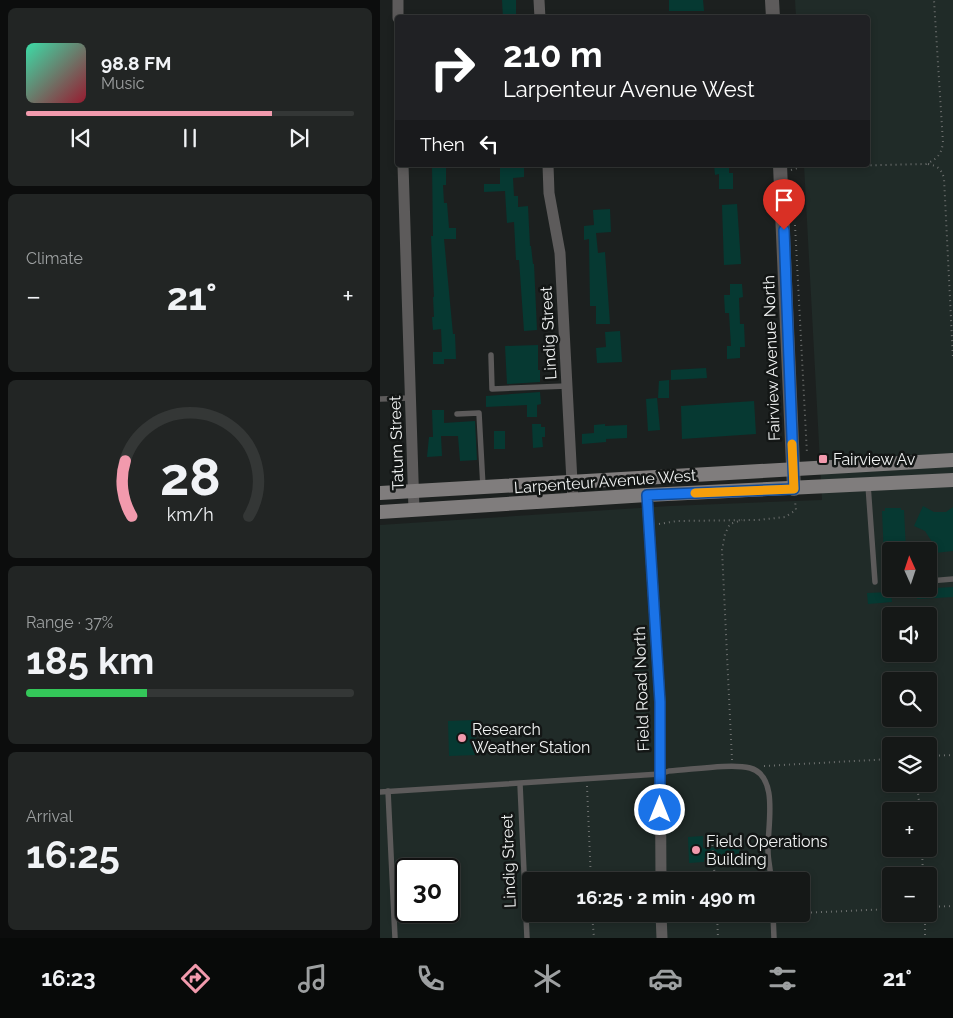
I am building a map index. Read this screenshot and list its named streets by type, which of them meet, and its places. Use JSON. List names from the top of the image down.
{
  "streets": {
    "main road": ["Larpenteur Avenue West"],
    "street": [
      "Lindig Street",
      "Fairview Avenue North",
      "Tatum Street",
      "Field Road North"
    ]
  },
  "crossings": [
    ["Lindig Street", "Larpenteur Avenue West"],
    ["Fairview Avenue North", "Larpenteur Avenue West"],
    ["Tatum Street", "Larpenteur Avenue West"],
    ["Larpenteur Avenue West", "Field Road North"]
  ],
  "places": {
    "transit": ["Fairview Av"],
    "other": ["Research Weather Station", "Field Operations Building"]
  },
  "north": "top",
  "page": {
    "turn": ["210 m", "Larpenteur Avenue West"],
    "song": ["98.8 FM", "Music"],
    "then": "Then",
    "tile": [
      "Climate",
      ["Range · 37%", "185 km"],
      ["Arrival", "16:25"]
    ],
    "heat": ["−", "21°", "+"],
    "map_buttons": ["+", "−"],
    "limit": "30",
    "trip": "16:25 · 2 min · 490 m",
    "tabs": ["16:23", "21°"],
    "gauge": ["28", "km/h"]
  }
}
